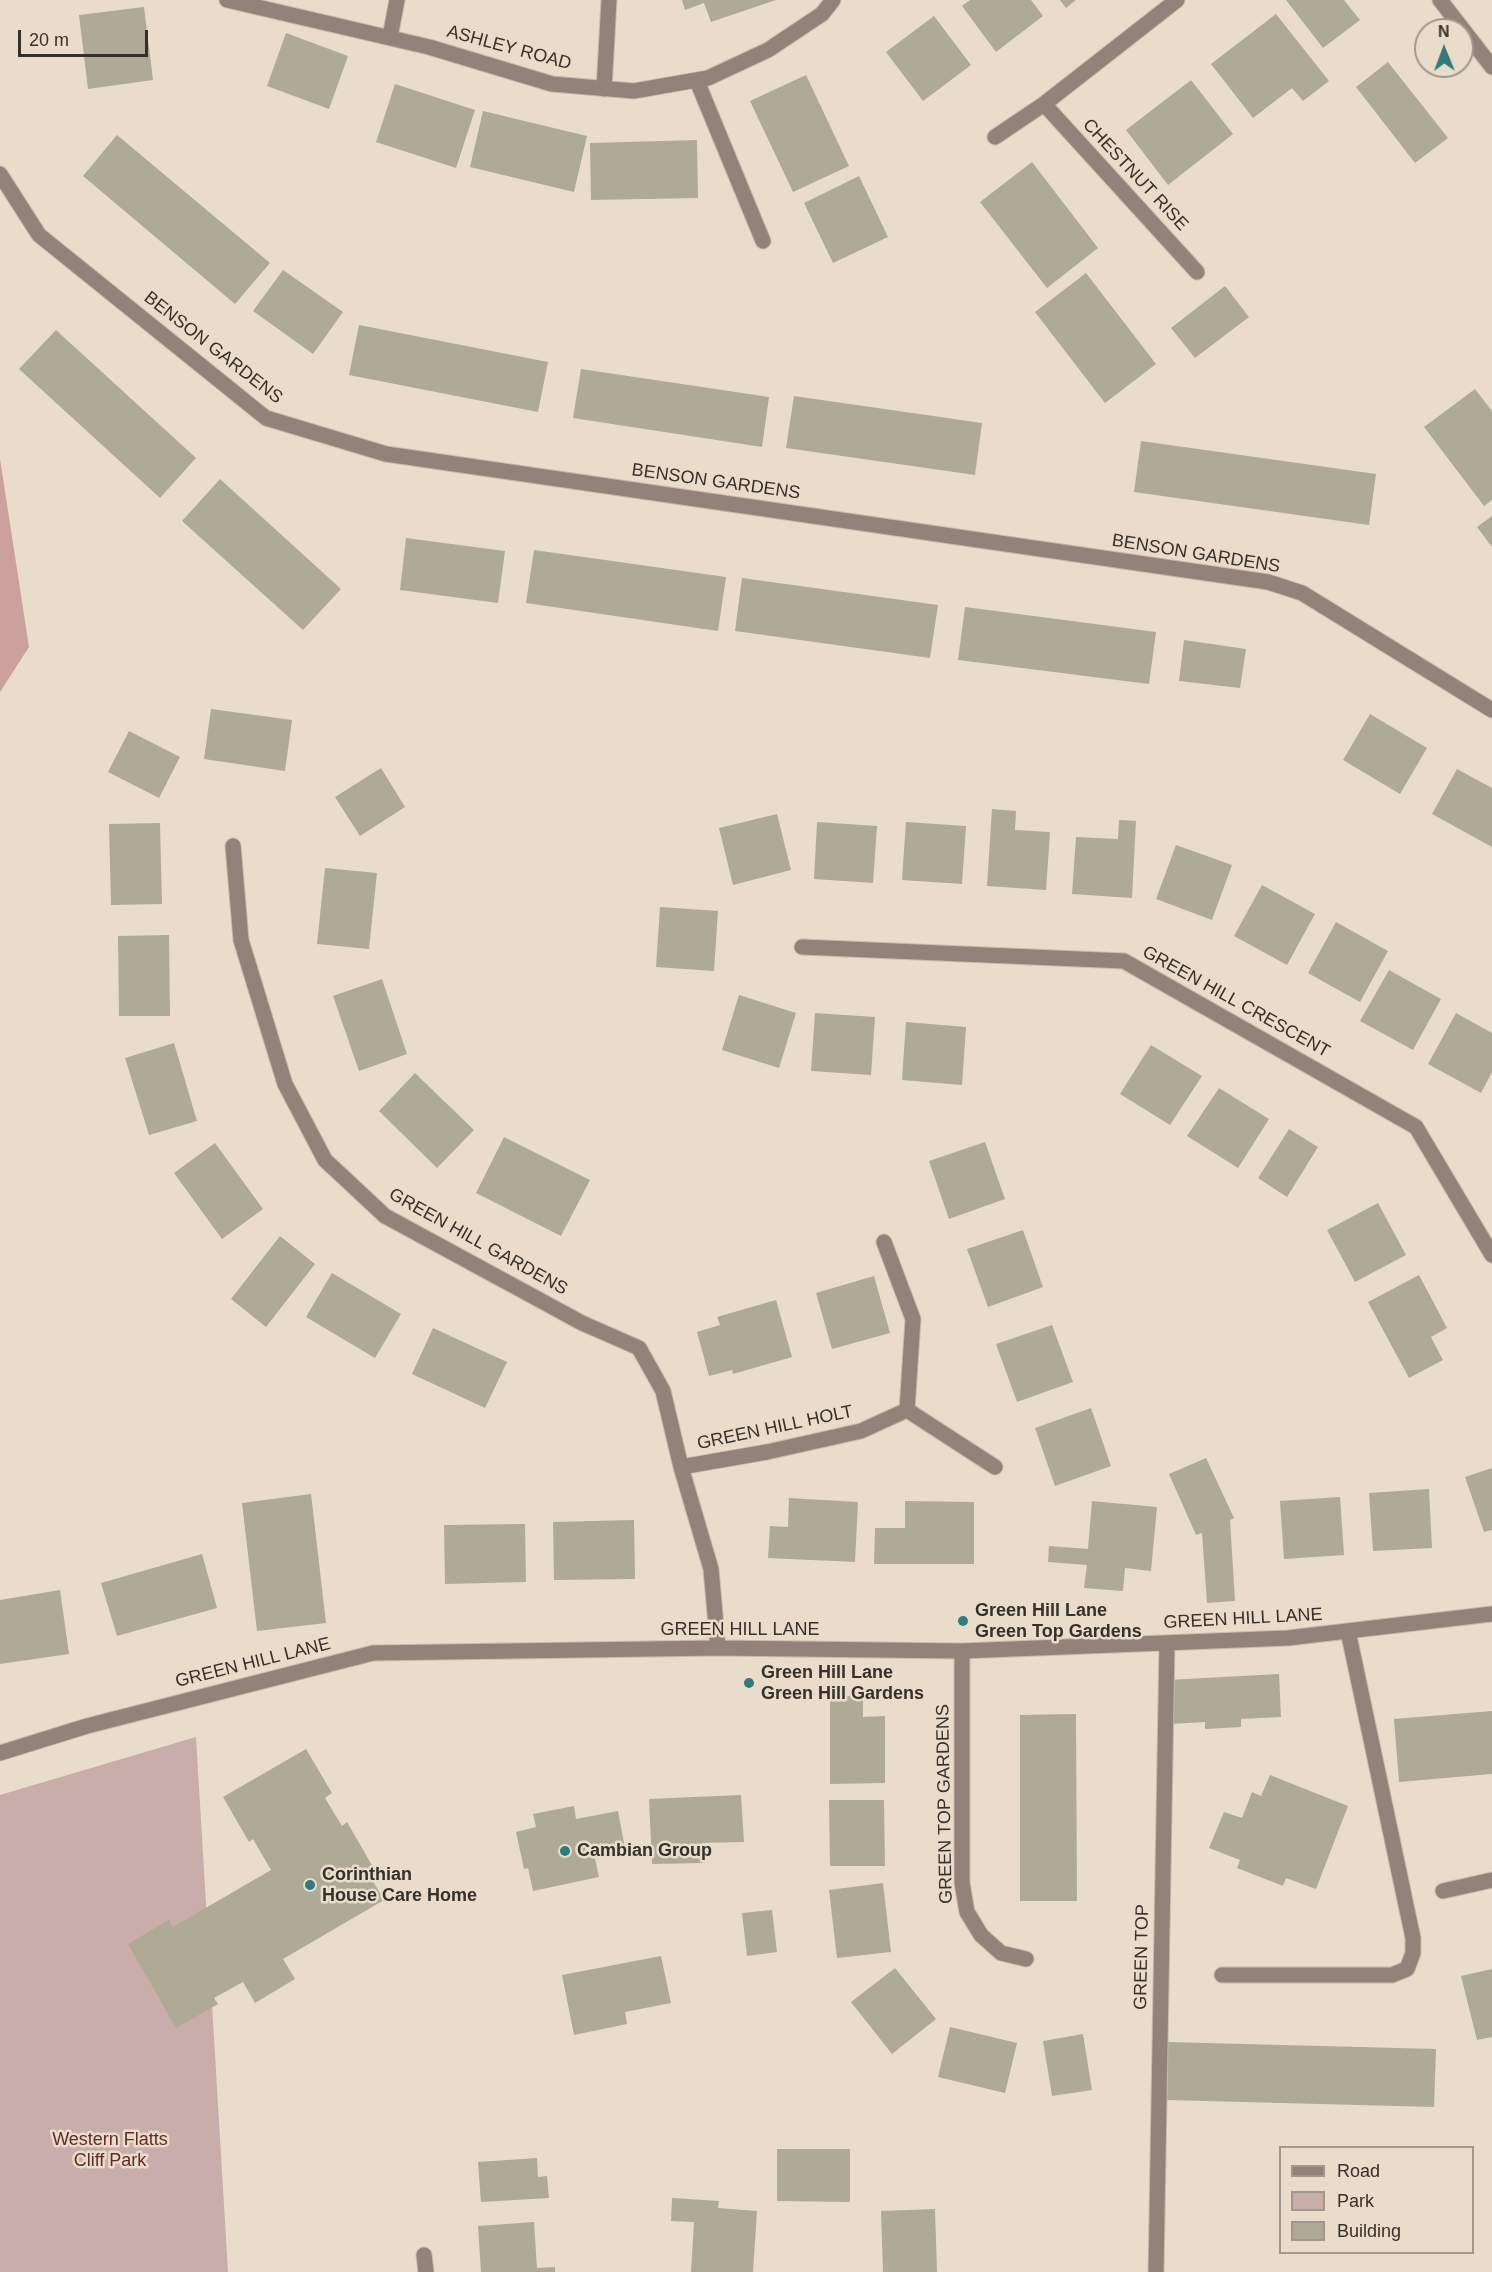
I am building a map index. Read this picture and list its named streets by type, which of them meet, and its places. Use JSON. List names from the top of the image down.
{
  "streets": {
    "street": [
      "ASHLEY ROAD",
      "CHESTNUT RISE",
      "BENSON GARDENS",
      "GREEN HILL CRESCENT",
      "GREEN HILL GARDENS",
      "GREEN HILL HOLT",
      "GREEN HILL LANE",
      "GREEN TOP GARDENS",
      "GREEN TOP"
    ]
  },
  "crossings": [
    ["GREEN HILL GARDENS", "GREEN HILL HOLT"],
    ["GREEN HILL GARDENS", "GREEN HILL LANE"],
    ["GREEN HILL LANE", "GREEN TOP GARDENS"],
    ["GREEN HILL LANE", "GREEN TOP"]
  ],
  "parks": ["Western Flatts Cliff Park"],
  "places": [
    "Green Hill Lane Green Top Gardens",
    "Green Hill Lane Green Hill Gardens",
    "Cambian Group",
    "Corinthian House Care Home"
  ],
  "legend": ["Road", "Park", "Building"],
  "scale_bar": "20 m",
  "north": "top"
}
